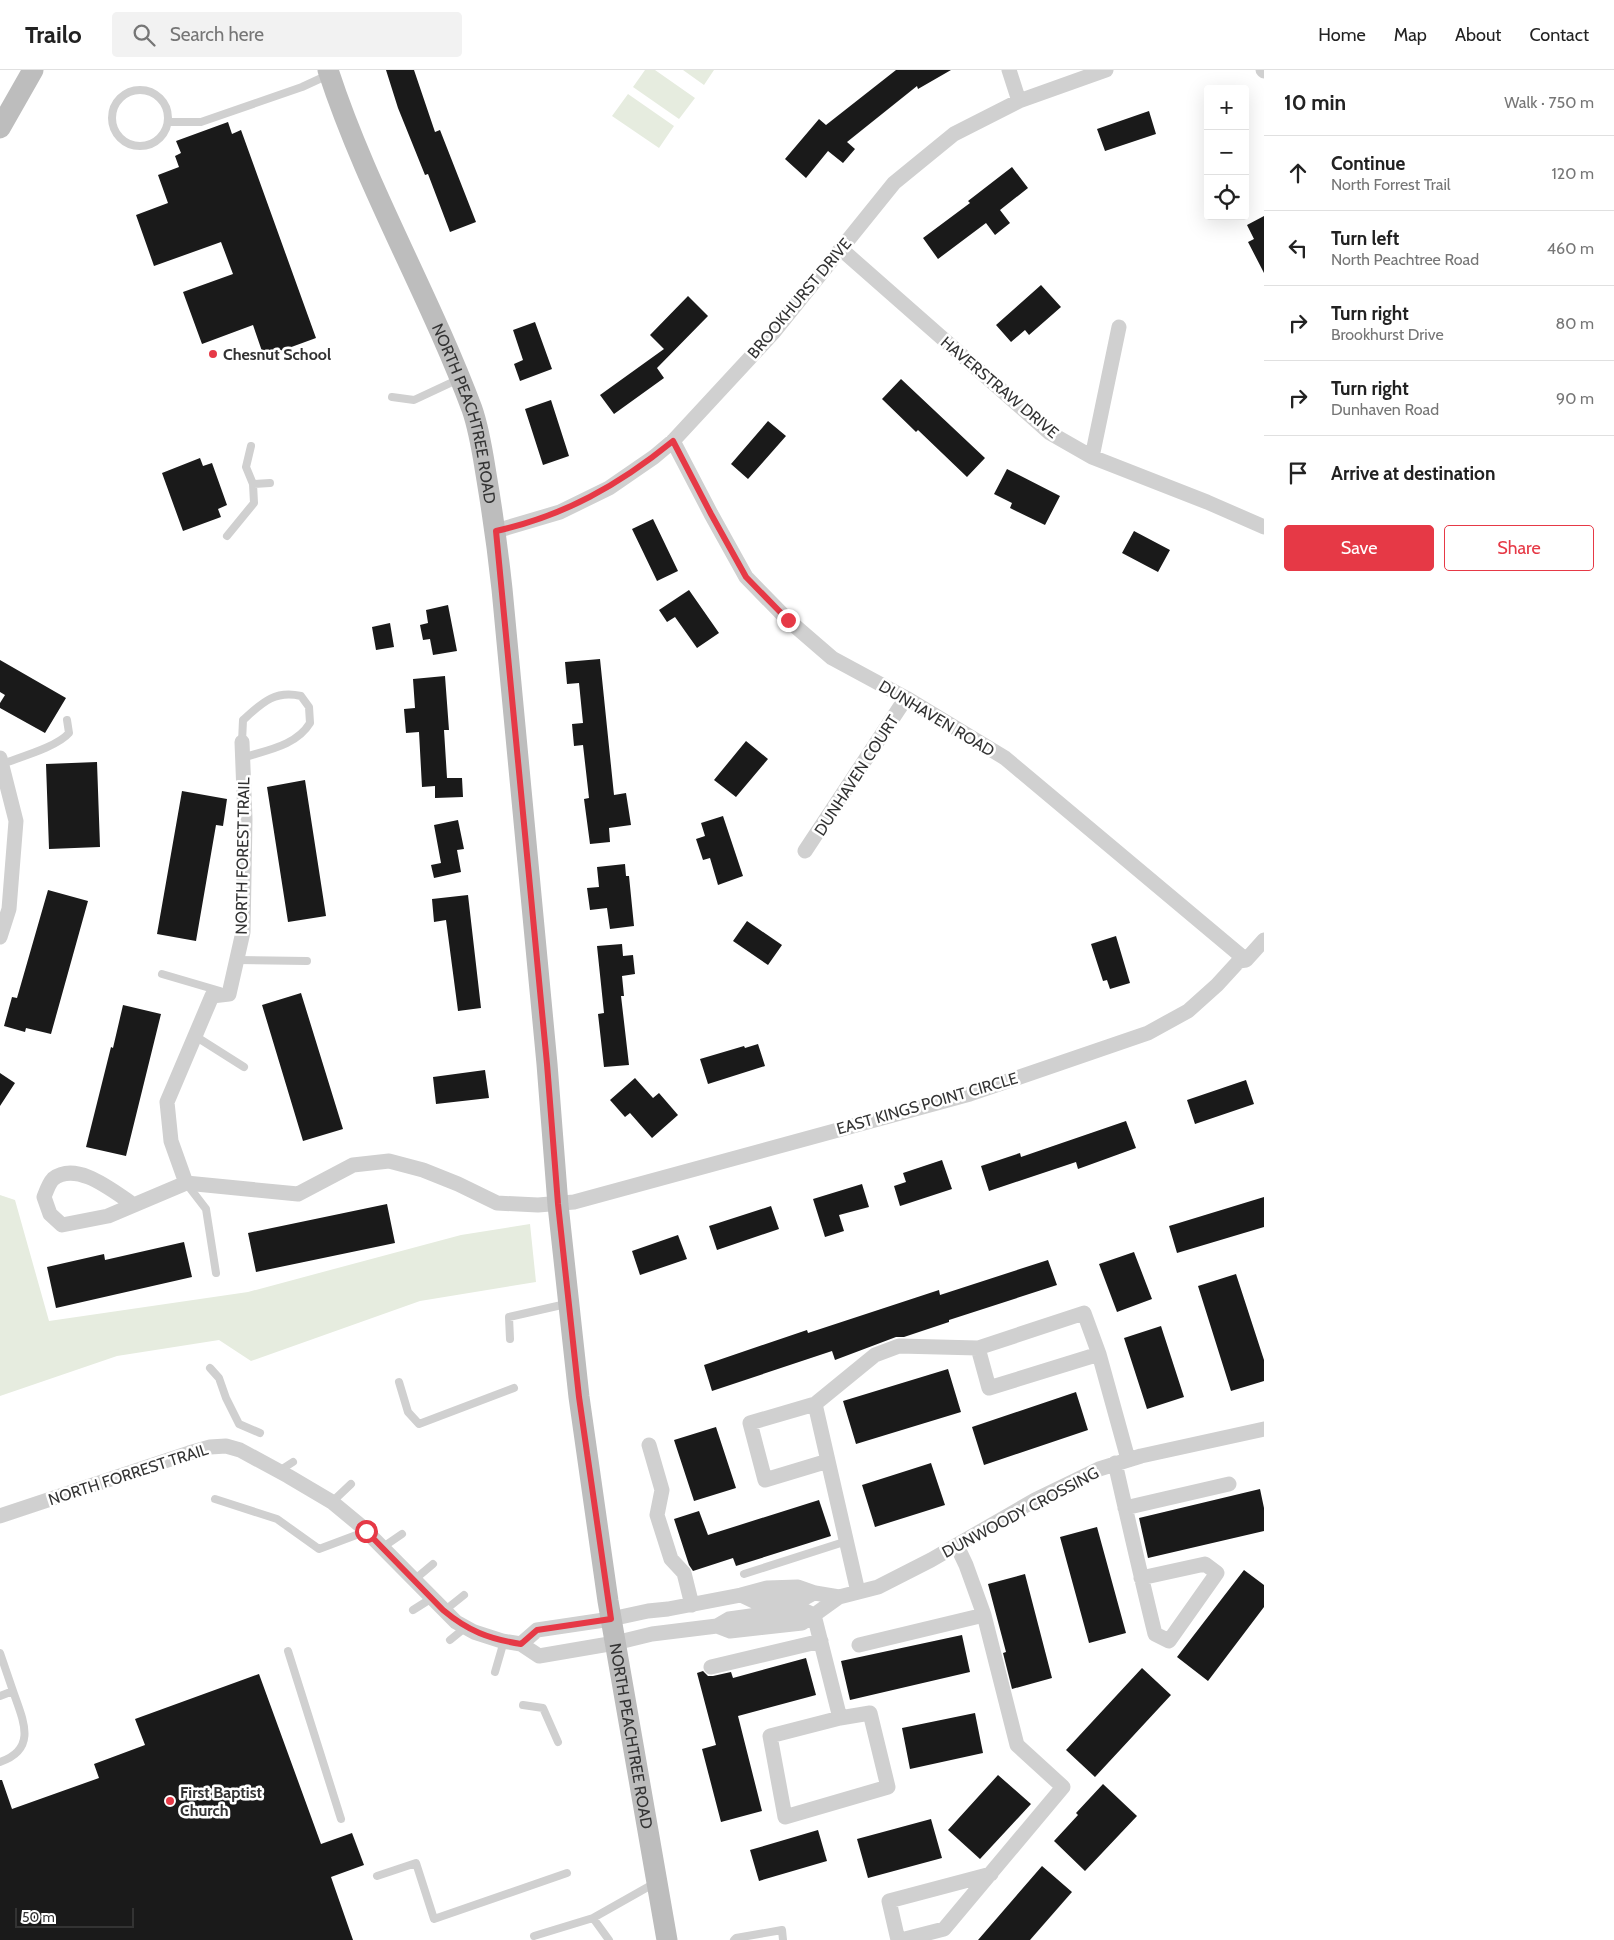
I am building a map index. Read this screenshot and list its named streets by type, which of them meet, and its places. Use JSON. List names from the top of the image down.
{
  "streets": {
    "street": [
      "BROOKHURST DRIVE",
      "HAVERSTRAW DRIVE",
      "NORTH PEACHTREE ROAD",
      "DUNHAVEN ROAD",
      "DUNHAVEN COURT",
      "NORTH FOREST TRAIL",
      "EAST KINGS POINT CIRCLE",
      "NORTH FORREST TRAIL",
      "DUNWOODY CROSSING"
    ]
  },
  "crossings": [
    ["BROOKHURST DRIVE", "HAVERSTRAW DRIVE"],
    ["BROOKHURST DRIVE", "NORTH PEACHTREE ROAD"],
    ["BROOKHURST DRIVE", "DUNHAVEN ROAD"],
    ["NORTH PEACHTREE ROAD", "EAST KINGS POINT CIRCLE"],
    ["NORTH PEACHTREE ROAD", "NORTH FORREST TRAIL"],
    ["NORTH PEACHTREE ROAD", "DUNWOODY CROSSING"],
    ["DUNHAVEN ROAD", "DUNHAVEN COURT"],
    ["DUNHAVEN ROAD", "EAST KINGS POINT CIRCLE"],
    ["NORTH FORREST TRAIL", "DUNWOODY CROSSING"]
  ],
  "places": ["Chesnut School", "First Baptist Church"],
  "scale_bar": "50 m",
  "page": {
    "header": "Trailo",
    "search": "Search here",
    "nav": [
      "Home",
      "Map",
      "About",
      "Contact"
    ],
    "heading": ["10 min", "Walk · 750 m"],
    "map_buttons": ["+", "−"],
    "list": [
      ["Continue", "North Forrest Trail", "120 m"],
      ["Turn left", "North Peachtree Road", "460 m"],
      ["Turn right", "Brookhurst Drive", "80 m"],
      ["Turn right", "Dunhaven Road", "90 m"],
      "Arrive at destination"
    ],
    "buttons": ["Save", "Share"],
    "scale": "50 m"
  }
}
